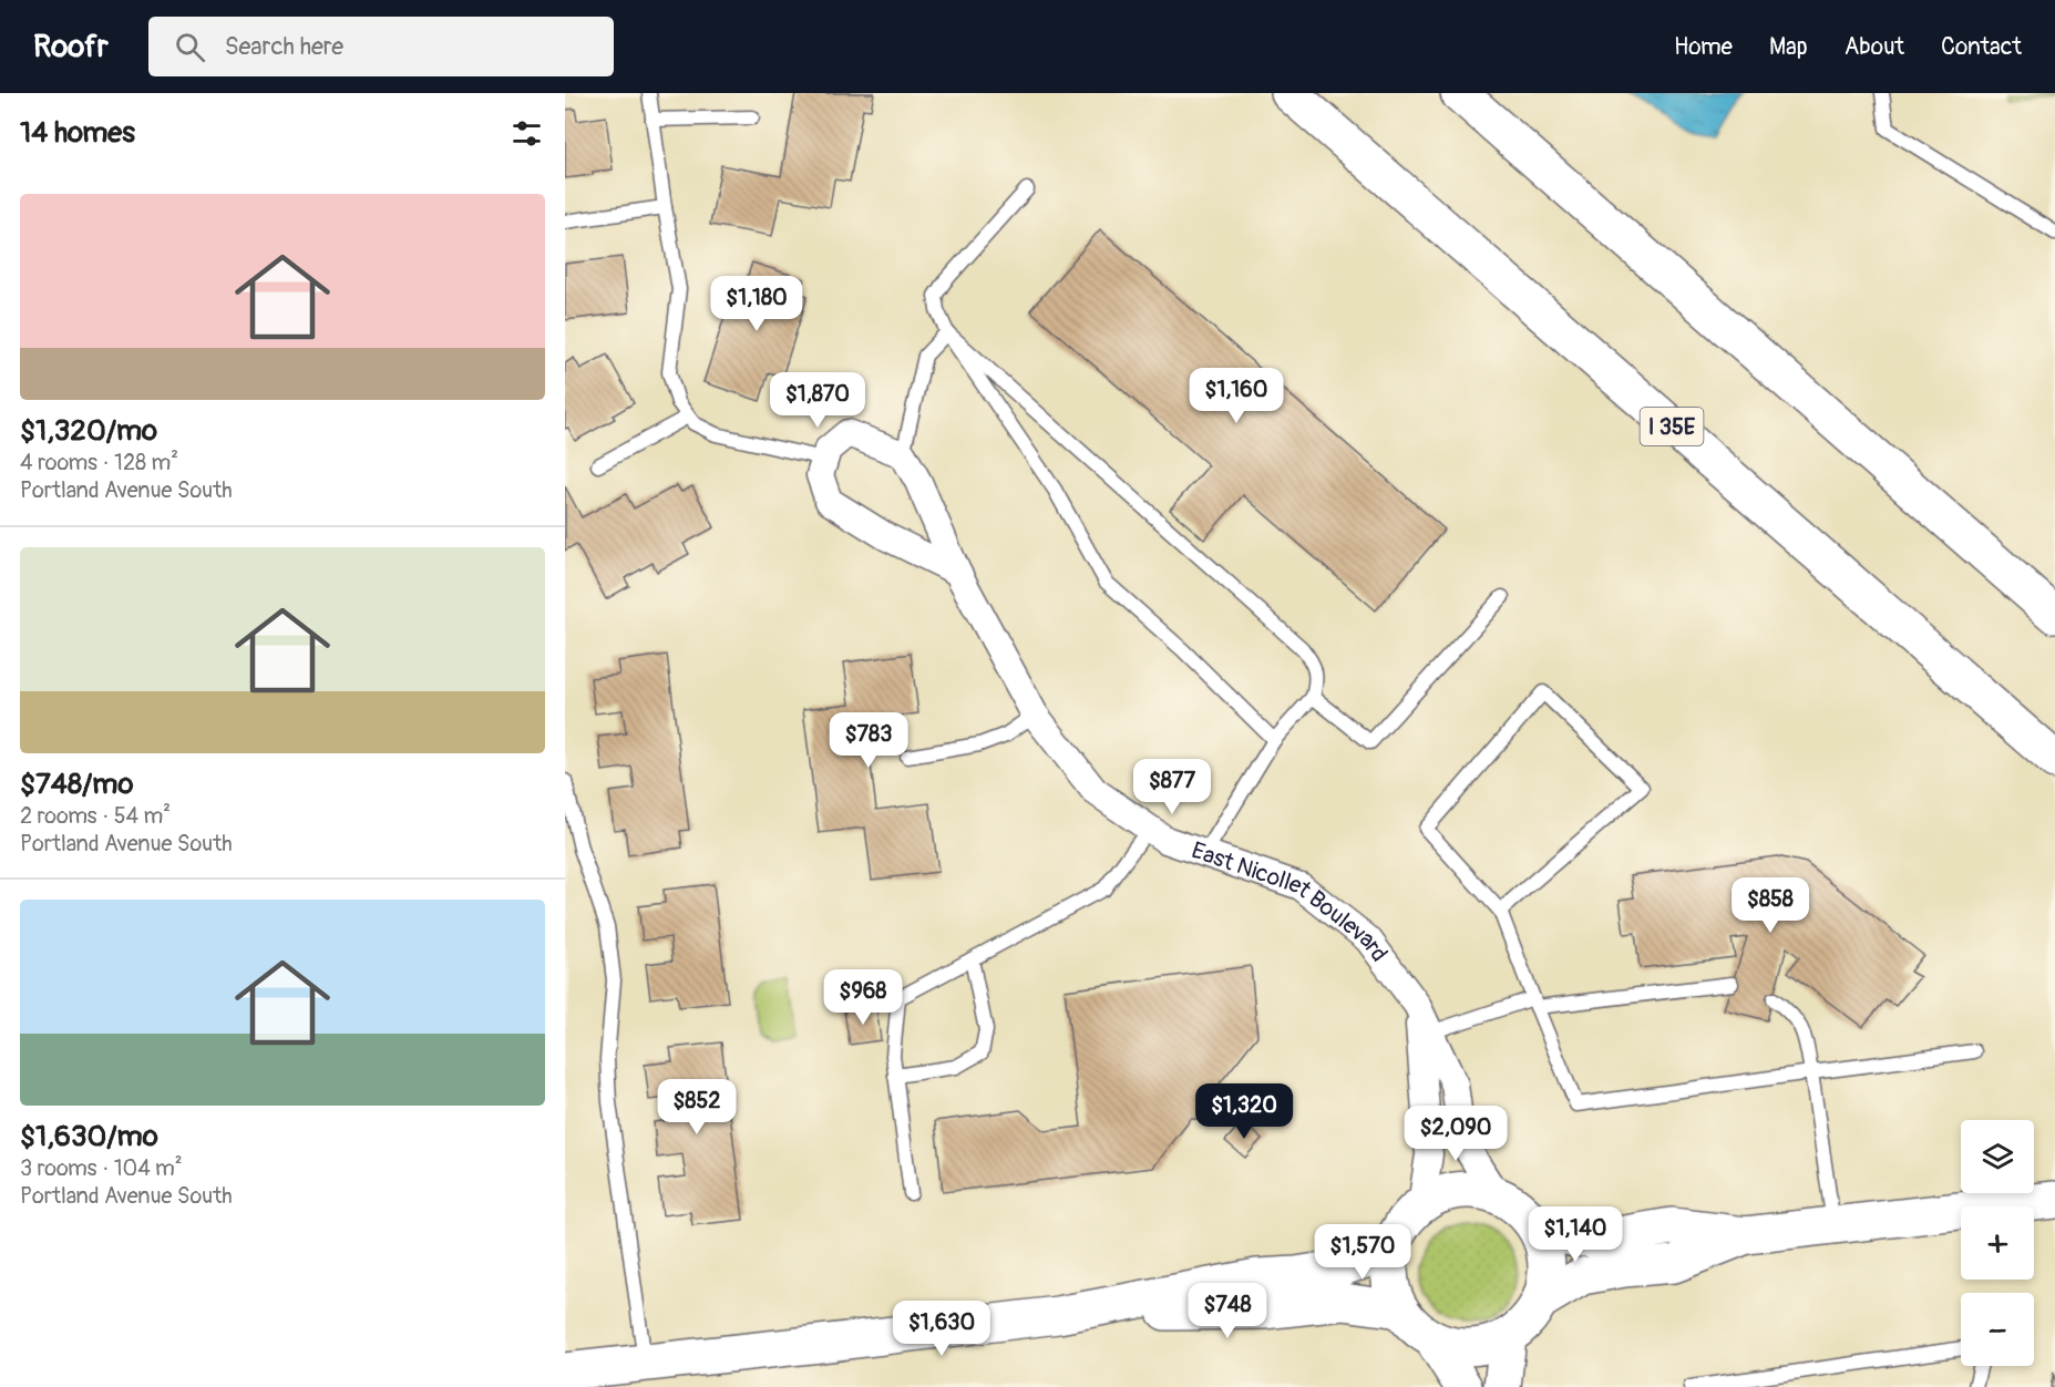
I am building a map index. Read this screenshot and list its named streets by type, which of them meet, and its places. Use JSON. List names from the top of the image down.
{
  "streets": {
    "main road": ["I 35E"],
    "street": ["East Nicollet Boulevard"]
  },
  "page": {
    "header": "Roofr",
    "search": "Search here",
    "nav": [
      "Home",
      "Map",
      "About",
      "Contact"
    ],
    "heading": "14 homes",
    "list": [
      {
        "name": "$1,320/mo",
        "note": "4 rooms · 128 m² · Portland Avenue South"
      },
      {
        "name": "$748/mo",
        "note": "2 rooms · 54 m² · Portland Avenue South"
      },
      {
        "name": "$1,630/mo",
        "note": "3 rooms · 104 m² · Portland Avenue South"
      }
    ],
    "price": [
      "$1,180",
      "$1,160",
      "$1,870",
      "$783",
      "$877",
      "$858",
      "$968",
      "$852",
      "$1,320",
      "$2,090",
      "$1,140",
      "$1,570",
      "$748",
      "$1,630"
    ],
    "map_buttons": ["+", "−"]
  }
}
